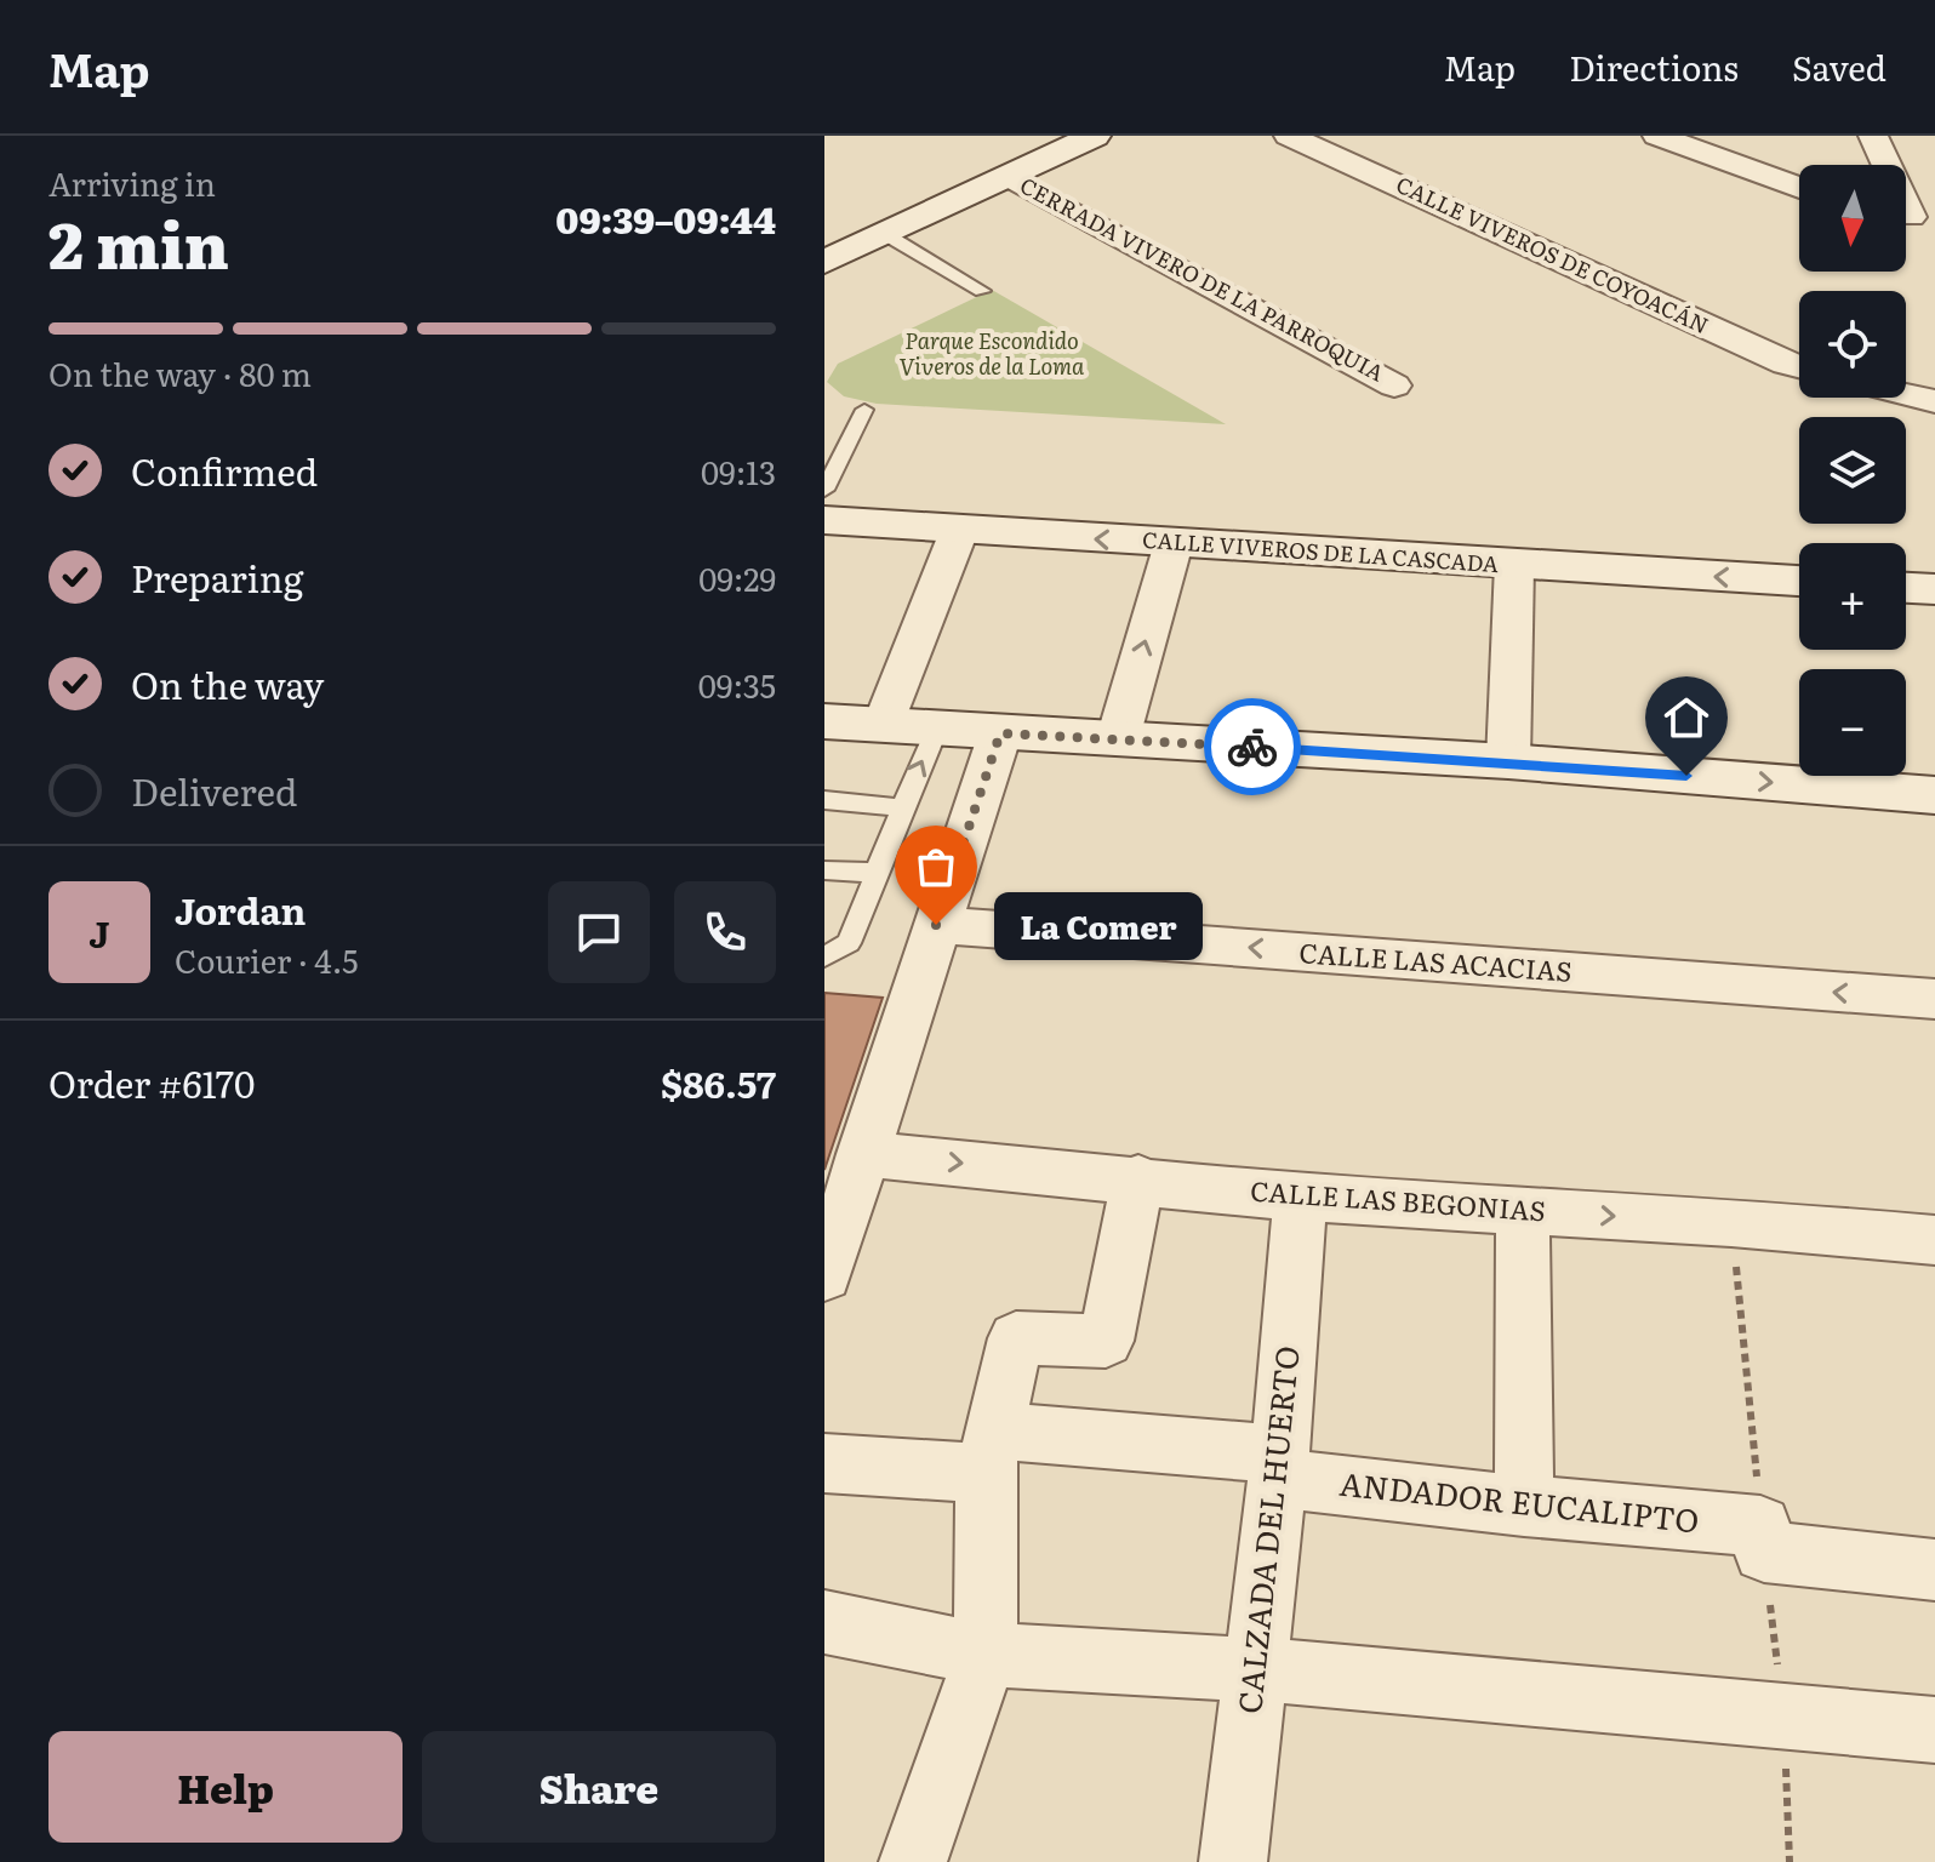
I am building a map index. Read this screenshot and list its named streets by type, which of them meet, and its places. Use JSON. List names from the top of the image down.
{
  "streets": {
    "street": [
      "CALLE VIVEROS DE COYOACÁN",
      "CERRADA VIVERO DE LA PARROQUIA",
      "CALLE VIVEROS DE LA CASCADA",
      "CALLE LAS ACACIAS",
      "CALLE LAS BEGONIAS",
      "ANDADOR EUCALIPTO",
      "CALZADA DEL HUERTO"
    ]
  },
  "crossings": [
    ["CALLE LAS BEGONIAS", "CALZADA DEL HUERTO"],
    ["ANDADOR EUCALIPTO", "CALZADA DEL HUERTO"]
  ],
  "parks": ["Parque Escondido Viveros de la Loma"],
  "places": ["La Comer"],
  "north": "bottom",
  "page": {
    "header": "Map",
    "nav": ["Map", "Directions", "Saved"],
    "heading": ["2 min", "Arriving in", "09:39–09:44"],
    "panel": [
      "Jordan",
      "Courier · 4.5",
      "Order #6170",
      "$86.57"
    ],
    "map_buttons": ["+", "−"],
    "bar": "On the way · 80 m",
    "list": [
      ["Confirmed", "09:13"],
      ["Preparing", "09:29"],
      ["On the way", "09:35"],
      "Delivered"
    ],
    "round": "J",
    "bubble": "La Comer",
    "buttons": ["Help", "Share"]
  }
}
